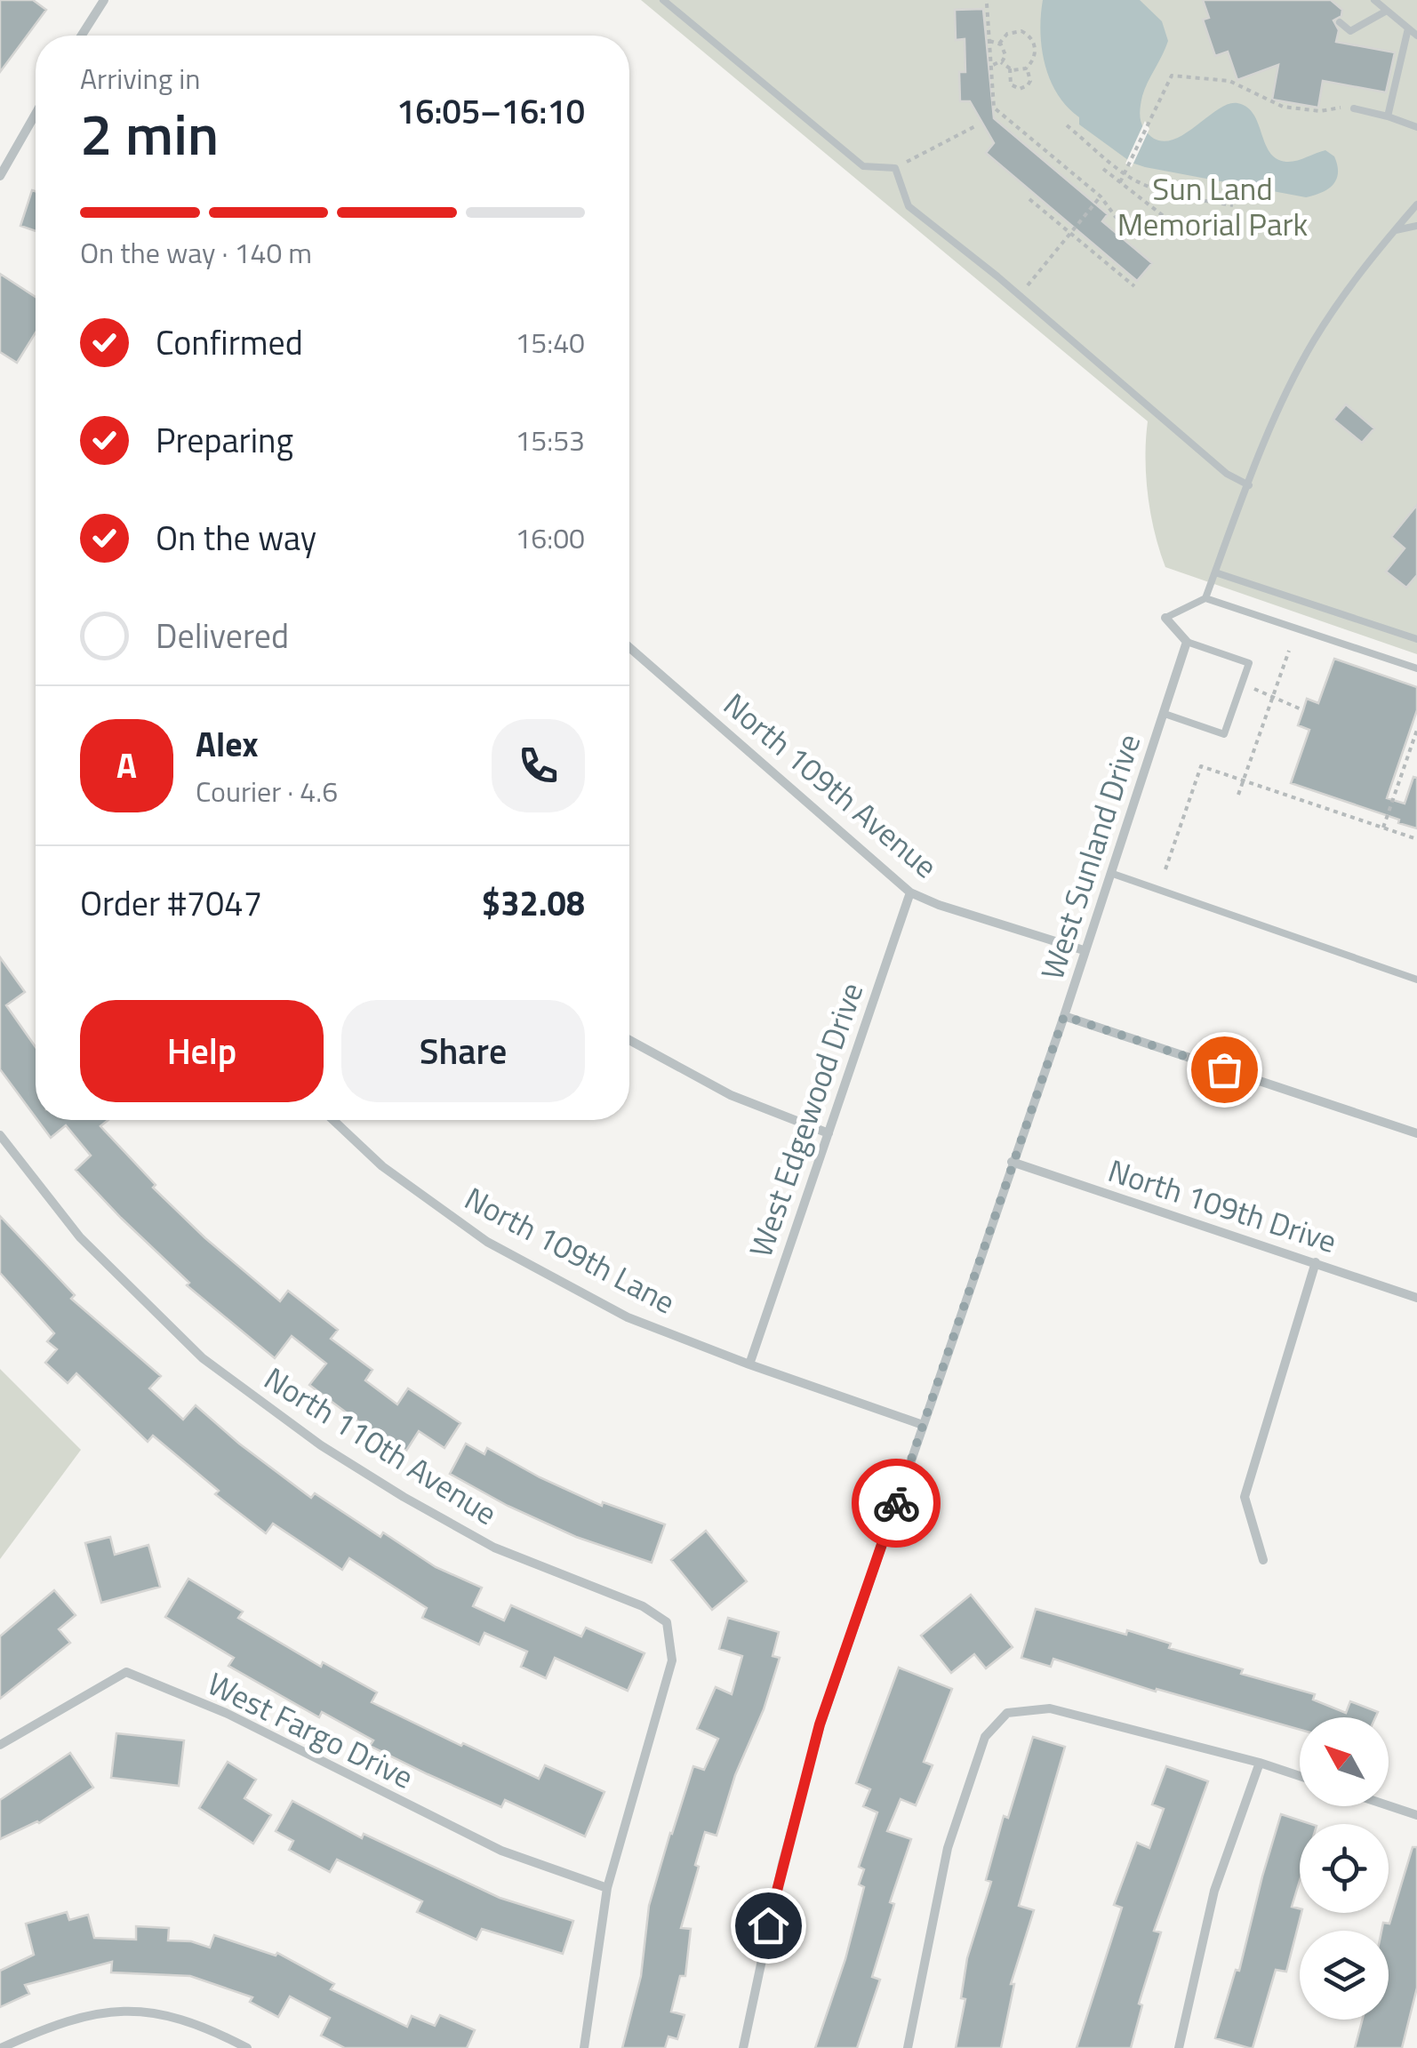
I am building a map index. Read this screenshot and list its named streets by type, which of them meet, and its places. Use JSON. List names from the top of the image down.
{
  "streets": {
    "street": [
      "North 109th Avenue",
      "West Sunland Drive",
      "West Edgewood Drive",
      "North 109th Drive",
      "North 109th Lane",
      "North 110th Avenue",
      "West Fargo Drive"
    ]
  },
  "crossings": [
    ["North 109th Avenue", "West Sunland Drive"],
    ["North 109th Avenue", "West Edgewood Drive"],
    ["West Sunland Drive", "North 109th Drive"],
    ["West Sunland Drive", "North 109th Lane"],
    ["West Edgewood Drive", "North 109th Lane"],
    ["North 110th Avenue", "West Fargo Drive"]
  ],
  "parks": ["Sun Land Memorial Park"],
  "north": "top left",
  "page": {
    "heading": ["2 min", "Arriving in", "16:05–16:10"],
    "panel": [
      "Alex",
      "Courier · 4.6",
      "Order #7047",
      "$32.08"
    ],
    "bar": "On the way · 140 m",
    "list": [
      ["Confirmed", "15:40"],
      ["Preparing", "15:53"],
      ["On the way", "16:00"],
      "Delivered"
    ],
    "round": "A",
    "buttons": ["Help", "Share"]
  }
}
